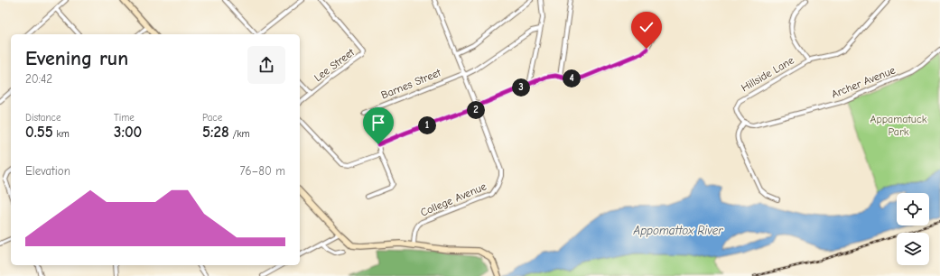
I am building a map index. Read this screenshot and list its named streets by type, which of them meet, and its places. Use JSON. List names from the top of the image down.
{
  "streets": {
    "street": [
      "Lee Street",
      "Hillside Lane",
      "Archer Avenue",
      "Barnes Street",
      "College Avenue"
    ]
  },
  "crossings": [
    ["Hillside Lane", "Archer Avenue"]
  ],
  "water": ["Appomattox River"],
  "parks": ["Appamatuck Park"],
  "page": {
    "heading": ["Evening run", "20:42"],
    "pins": [
      "4",
      "3",
      "2",
      "1"
    ],
    "stats": [
      ["Distance", "0.55 km"],
      ["Time", "3:00"],
      ["Pace", "5:28 /km"]
    ],
    "chart": ["Elevation", "76–80 m"]
  }
}
